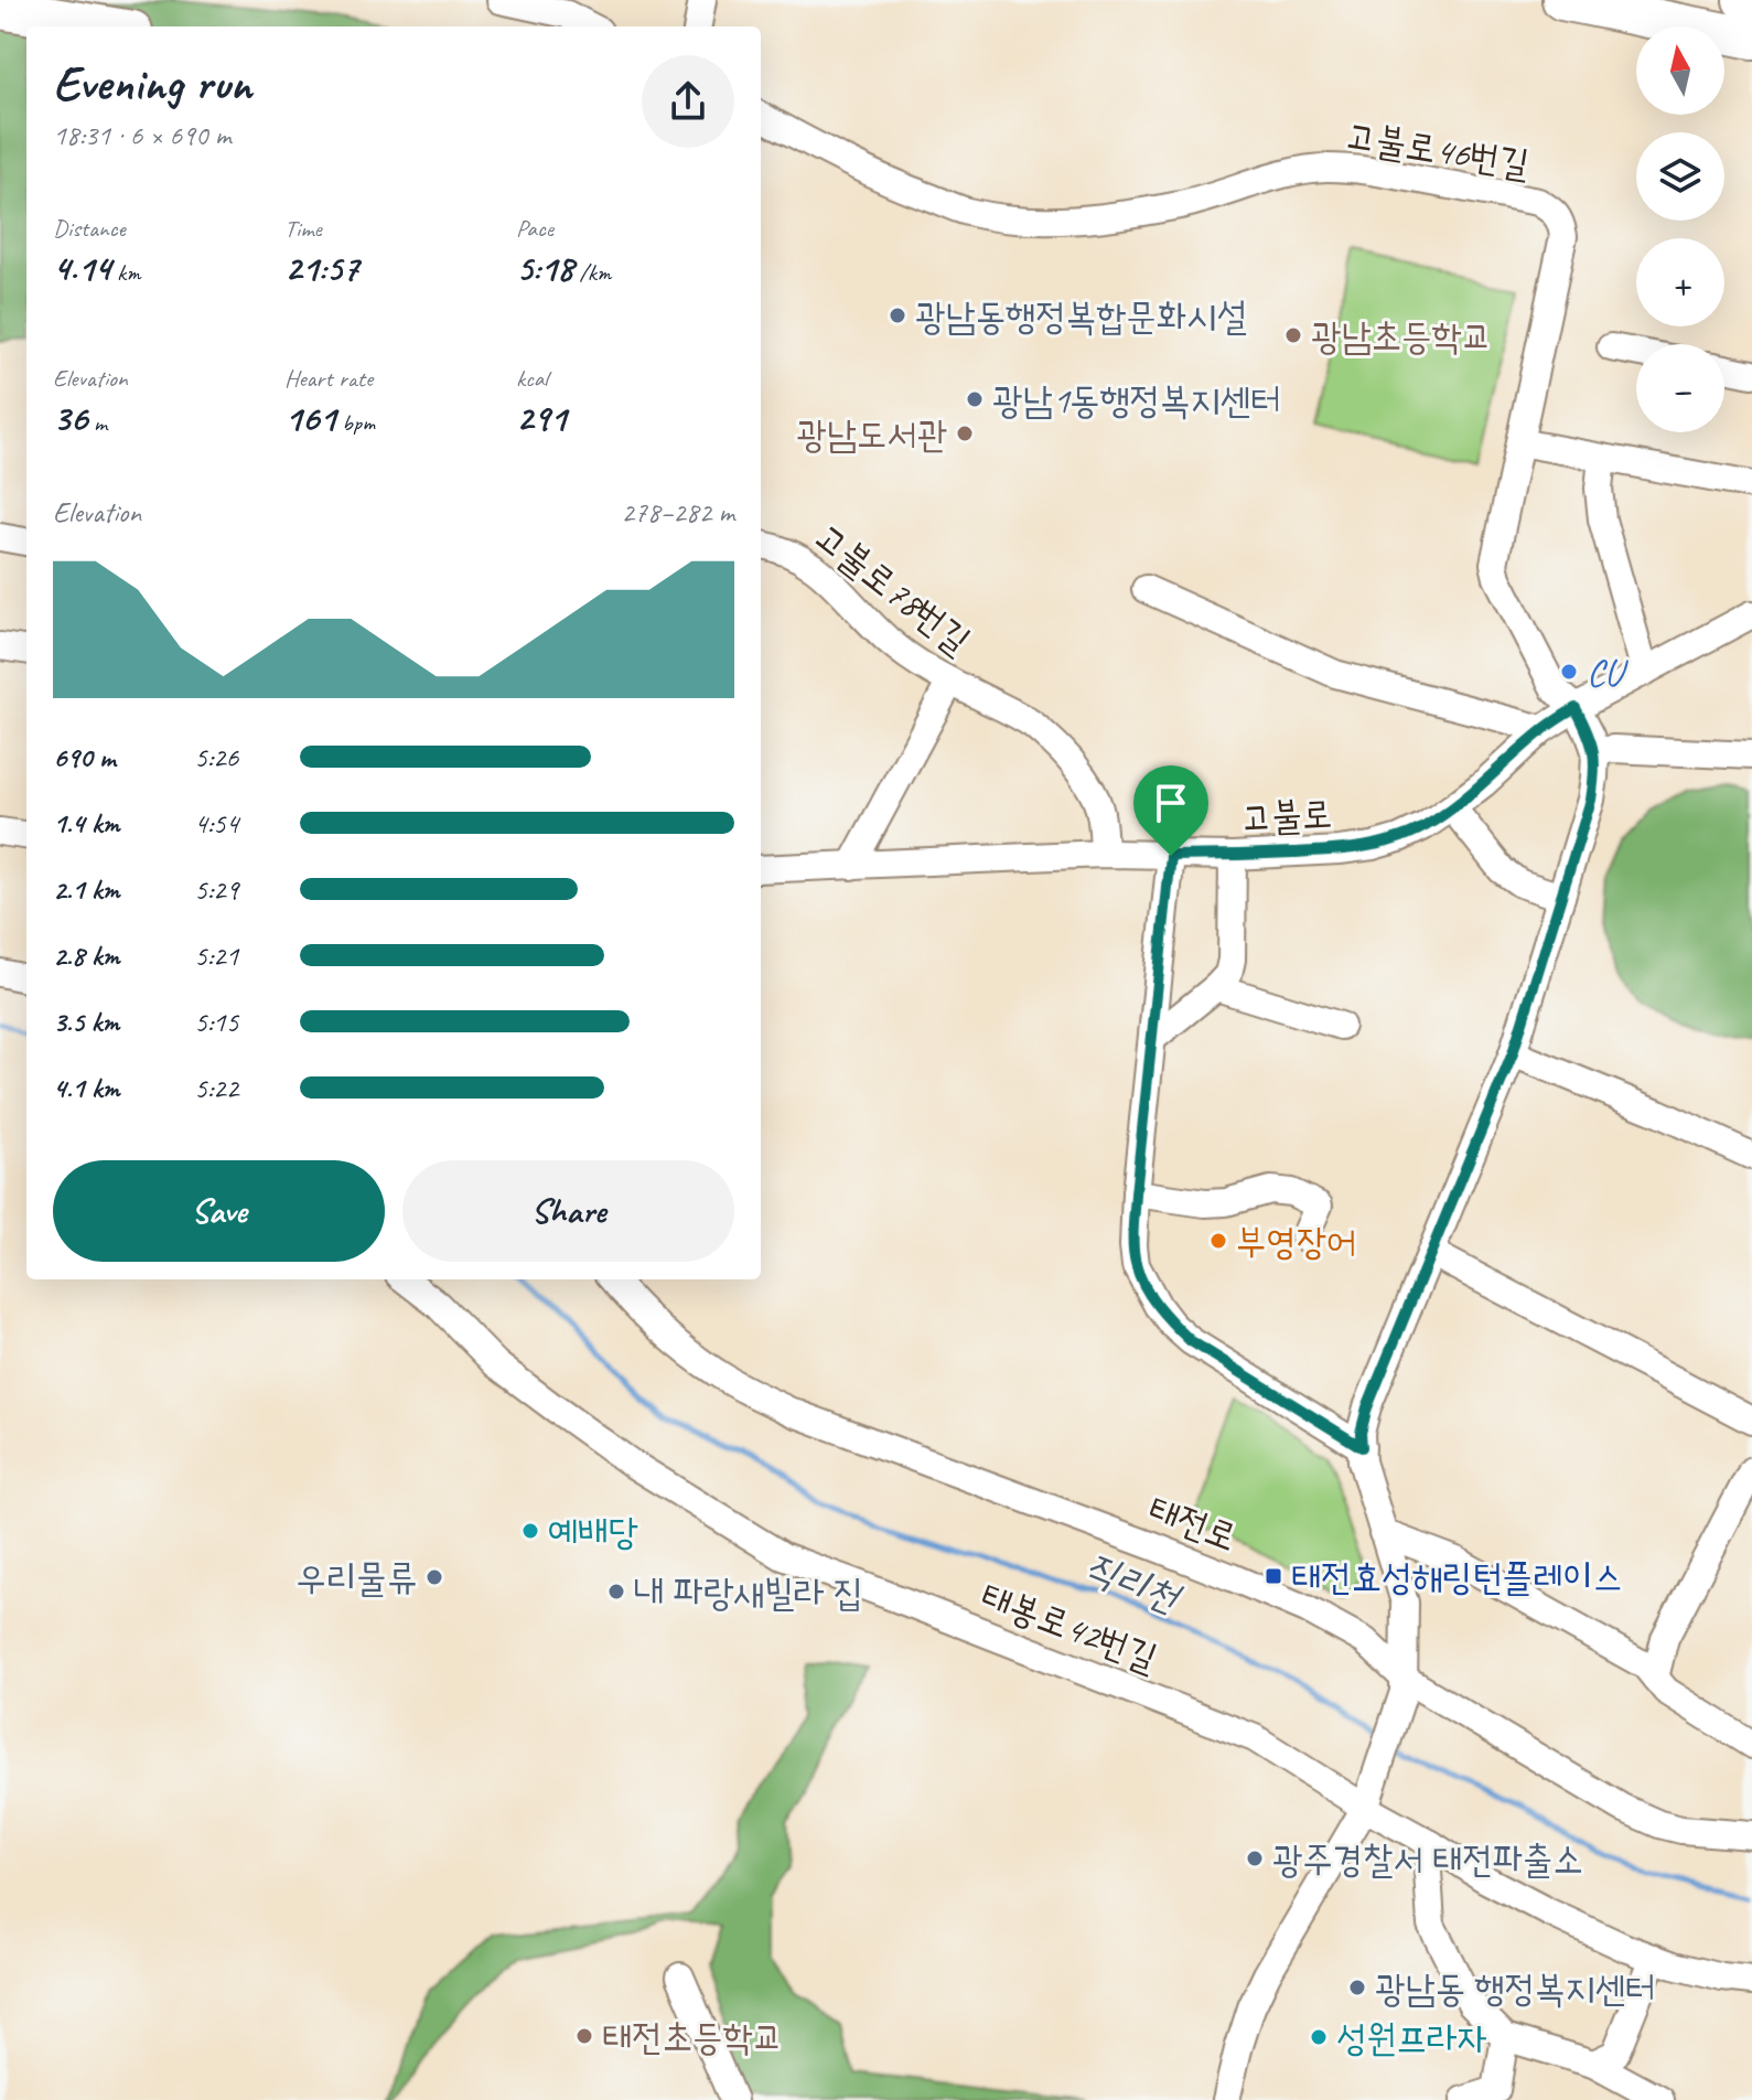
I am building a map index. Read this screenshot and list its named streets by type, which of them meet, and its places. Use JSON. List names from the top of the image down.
{
  "streets": {
    "street": [
      "고불로46번길",
      "고불로78번길",
      "고불로",
      "태전로",
      "태봉로42번길"
    ]
  },
  "crossings": [
    ["고불로46번길", "고불로"],
    ["고불로78번길", "고불로"]
  ],
  "water": ["직리천"],
  "places": {
    "other": [
      "광남동행정복합문화시설",
      "광남초등학교",
      "광남1동행정복지센터",
      "광남도서관",
      "CU",
      "부영장어",
      "예배당",
      "우리물류",
      "내 파랑새빌라 집",
      "광주경찰서 태전파출소",
      "광남동 행정복지센터",
      "태전초등학교",
      "성원프라자"
    ],
    "transit": ["태전효성해링턴플레이스"]
  },
  "north": "top",
  "page": {
    "map_buttons": ["+", "−"],
    "heading": ["Evening run", "18:31 · 6 × 690 m"],
    "stats": [
      ["Distance", "4.14 km"],
      ["Time", "21:57"],
      ["Pace", "5:18 /km"],
      ["Elevation", "36 m"],
      ["Heart rate", "161 bpm"],
      ["kcal", "291"]
    ],
    "chart": ["Elevation", "278–282 m"],
    "list": [
      {
        "name": "690 m",
        "note": "5:26"
      },
      {
        "name": "1.4 km",
        "note": "4:54"
      },
      {
        "name": "2.1 km",
        "note": "5:29"
      },
      {
        "name": "2.8 km",
        "note": "5:21"
      },
      {
        "name": "3.5 km",
        "note": "5:15"
      },
      {
        "name": "4.1 km",
        "note": "5:22"
      }
    ],
    "buttons": ["Save", "Share"]
  }
}
